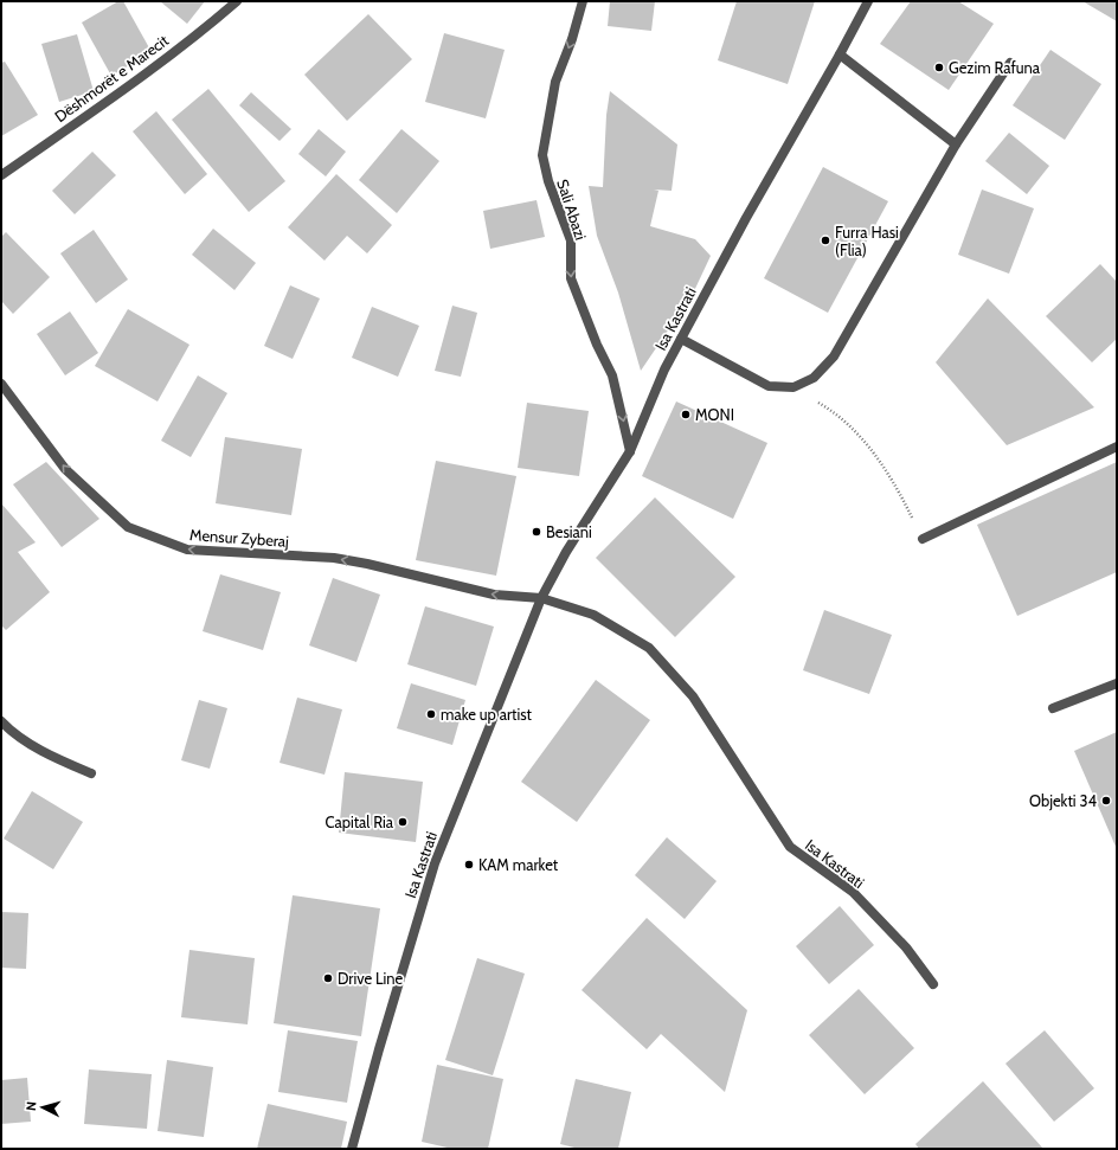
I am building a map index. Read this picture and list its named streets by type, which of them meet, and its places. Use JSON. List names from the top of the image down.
{
  "streets": {
    "street": [
      "Dëshmorët e Marecit",
      "Sali Abazi",
      "Isa Kastrati",
      "Mensur Zyberaj"
    ]
  },
  "crossings": [
    ["Sali Abazi", "Isa Kastrati"],
    ["Isa Kastrati", "Mensur Zyberaj"]
  ],
  "one_way": ["Sali Abazi", "Mensur Zyberaj"],
  "places": [
    "Gezim Rafuna",
    "Furra Hasi (Flia)",
    "MONI",
    "Besiani",
    "make up artist",
    "Objekti 34",
    "Capital Ria",
    "KAM market",
    "Drive Line"
  ],
  "north": "left"
}
